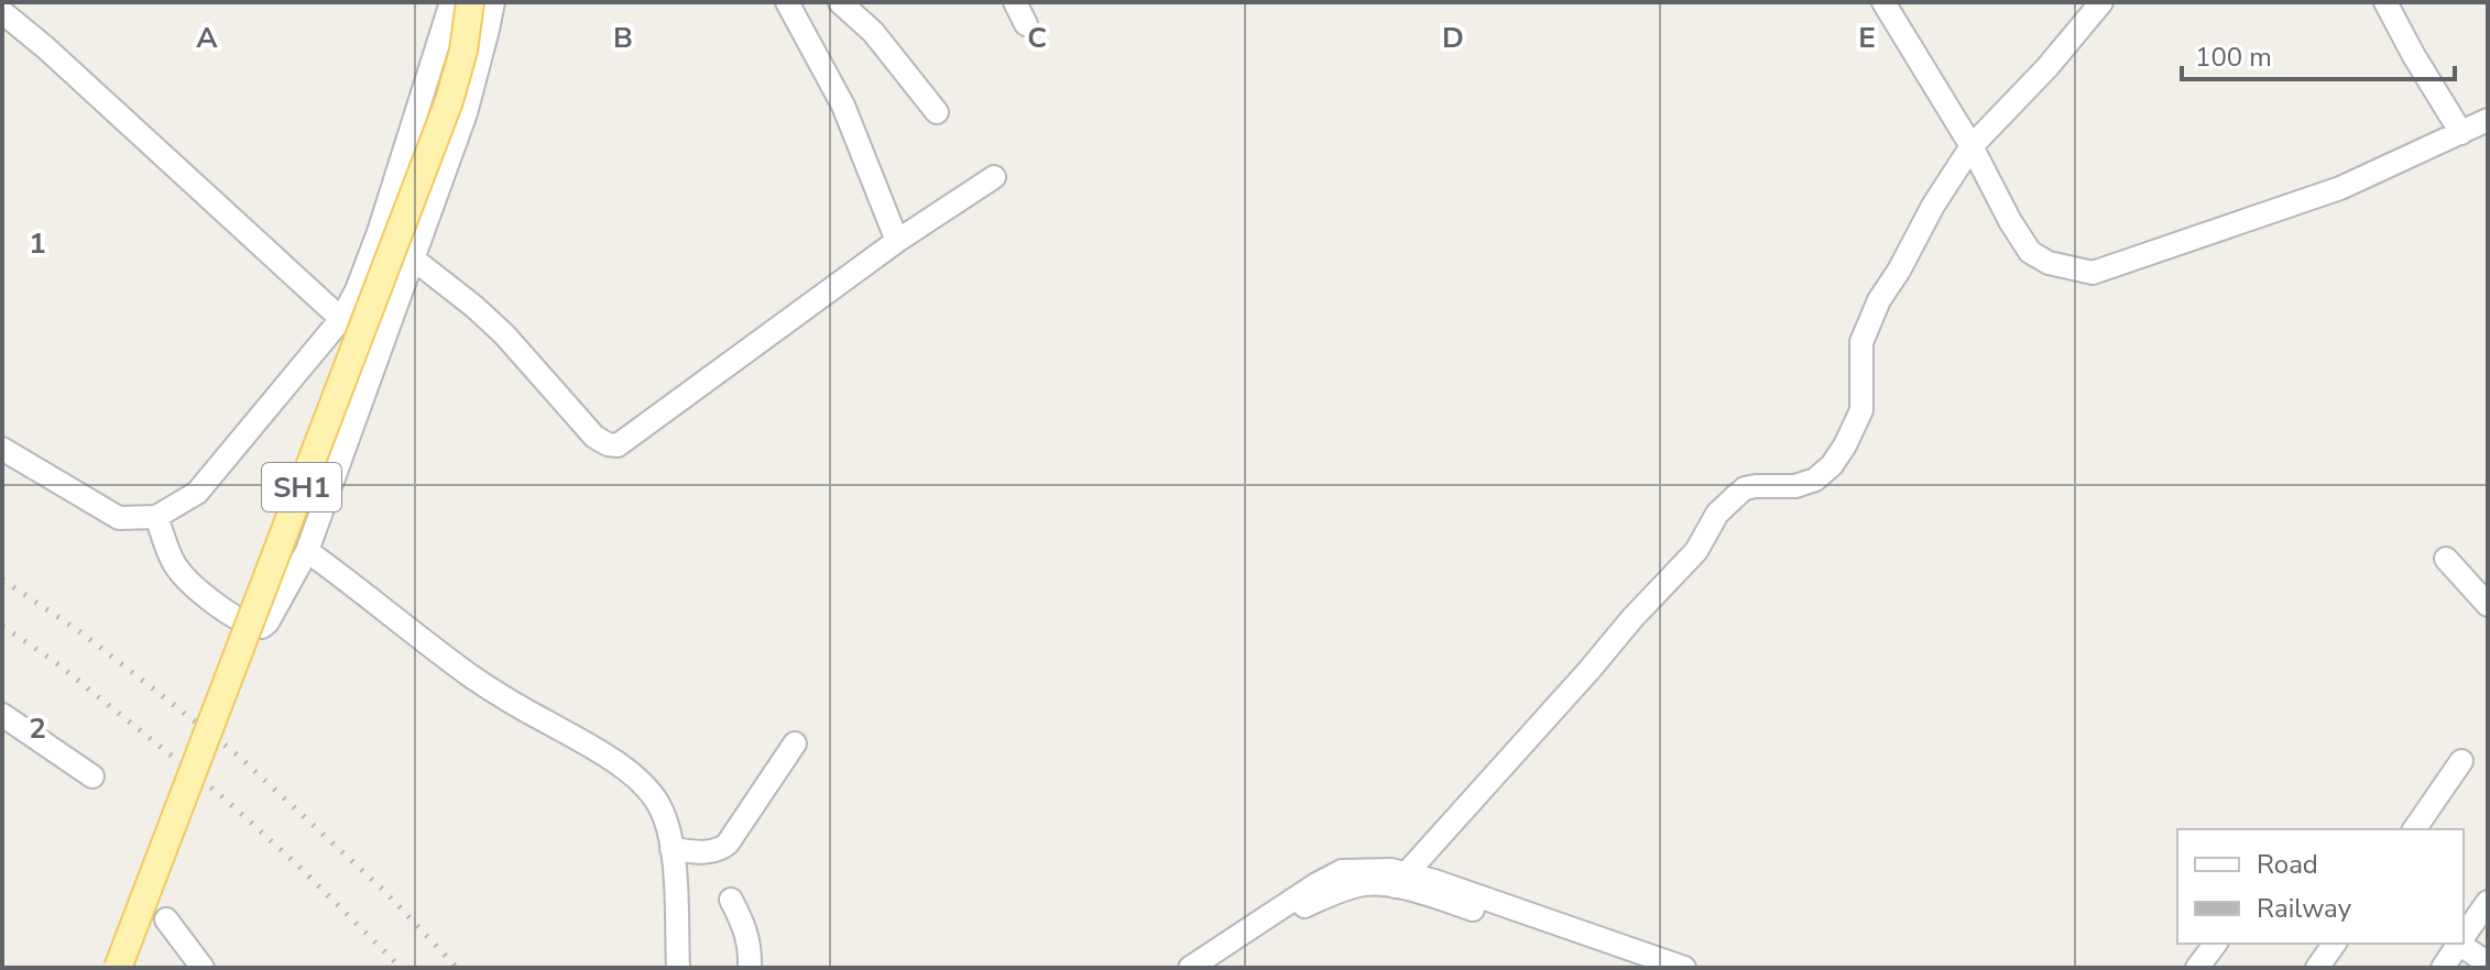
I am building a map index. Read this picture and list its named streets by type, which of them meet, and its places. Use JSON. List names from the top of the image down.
{
  "streets": {
    "main road": ["SH1"]
  },
  "legend": ["Road", "Railway"],
  "scale_bar": "100 m",
  "grid": {
    "columns": [
      "A",
      "B",
      "C",
      "D",
      "E"
    ],
    "rows": ["1", "2"]
  }
}
